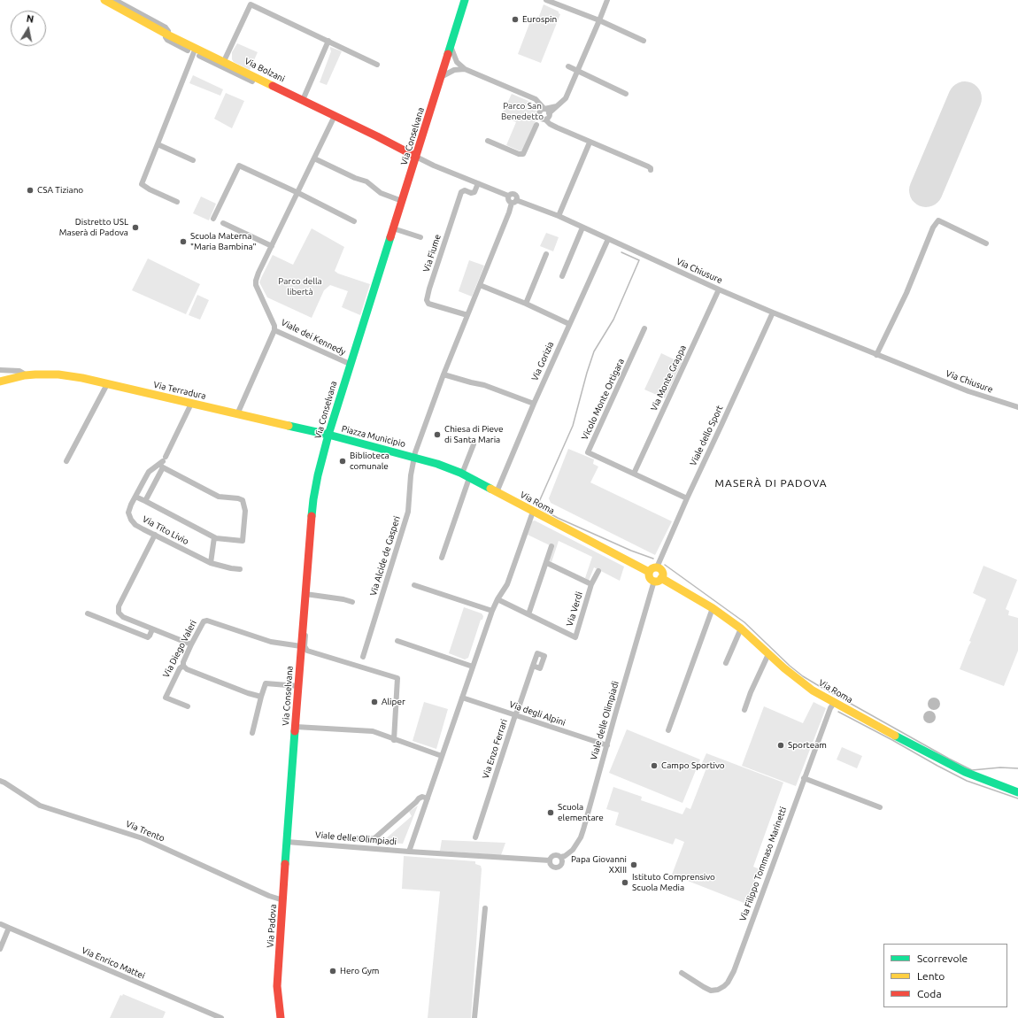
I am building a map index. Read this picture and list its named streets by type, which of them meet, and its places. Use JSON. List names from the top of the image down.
{
  "streets": {
    "main road": [
      "Via Bolzani",
      "Via Conselvana",
      "Via Terradura",
      "Piazza Municipio",
      "Via Roma",
      "Via Padova"
    ],
    "street": [
      "Via Fiume",
      "Via Chiusure",
      "Viale dei Kennedy",
      "Via Gorizia",
      "Via Monte Grappa",
      "Vicolo Monte Ortigara",
      "Viale dello Sport",
      "Via Tito Livio",
      "Via Alcide de Gasperi",
      "Via Verdi",
      "Via Diego Valeri",
      "Via degli Alpini",
      "Viale delle Olimpiadi",
      "Via Enzo Ferrari",
      "Via Trento",
      "Via Filippo Tommaso Marinetti",
      "Via Enrico Mattei"
    ]
  },
  "crossings": [
    ["Via Bolzani", "Via Conselvana"],
    ["Via Bolzani", "Via Chiusure"],
    ["Via Bolzani", "Viale dei Kennedy"],
    ["Via Conselvana", "Via Chiusure"],
    ["Via Conselvana", "Viale dei Kennedy"],
    ["Via Conselvana", "Via Terradura"],
    ["Via Conselvana", "Piazza Municipio"],
    ["Via Conselvana", "Via Diego Valeri"],
    ["Via Conselvana", "Viale delle Olimpiadi"],
    ["Via Conselvana", "Via Padova"],
    ["Via Fiume", "Via Chiusure"],
    ["Via Chiusure", "Via Gorizia"],
    ["Via Chiusure", "Via Monte Grappa"],
    ["Via Chiusure", "Viale dello Sport"],
    ["Via Gorizia", "Via Roma"],
    ["Via Monte Grappa", "Vicolo Monte Ortigara"],
    ["Via Terradura", "Piazza Municipio"],
    ["Via Terradura", "Via Tito Livio"],
    ["Viale dello Sport", "Via Roma"],
    ["Viale dello Sport", "Viale delle Olimpiadi"],
    ["Piazza Municipio", "Via Roma"],
    ["Piazza Municipio", "Via Alcide de Gasperi"],
    ["Via Roma", "Via Alcide de Gasperi"],
    ["Via Roma", "Viale delle Olimpiadi"],
    ["Via Roma", "Via Filippo Tommaso Marinetti"],
    ["Via degli Alpini", "Viale delle Olimpiadi"],
    ["Via degli Alpini", "Via Enzo Ferrari"],
    ["Viale delle Olimpiadi", "Via Padova"],
    ["Via Trento", "Via Padova"]
  ],
  "districts": ["MASERÀ DI PADOVA"],
  "parks": ["Parco San Benedetto", "Parco della libertà"],
  "places": [
    "Eurospin",
    "CSA Tiziano",
    "Distretto USL Maserà di Padova",
    "Scuola Materna \"Maria Bambina\"",
    "Chiesa di Pieve di Santa Maria",
    "Biblioteca comunale",
    "Aliper",
    "Sporteam",
    "Campo Sportivo",
    "Scuola elementare",
    "Papa Giovanni XXIII",
    "Istituto Comprensivo Scuola Media",
    "Hero Gym"
  ],
  "legend": ["Scorrevole", "Lento", "Coda"],
  "north": "top"
}
